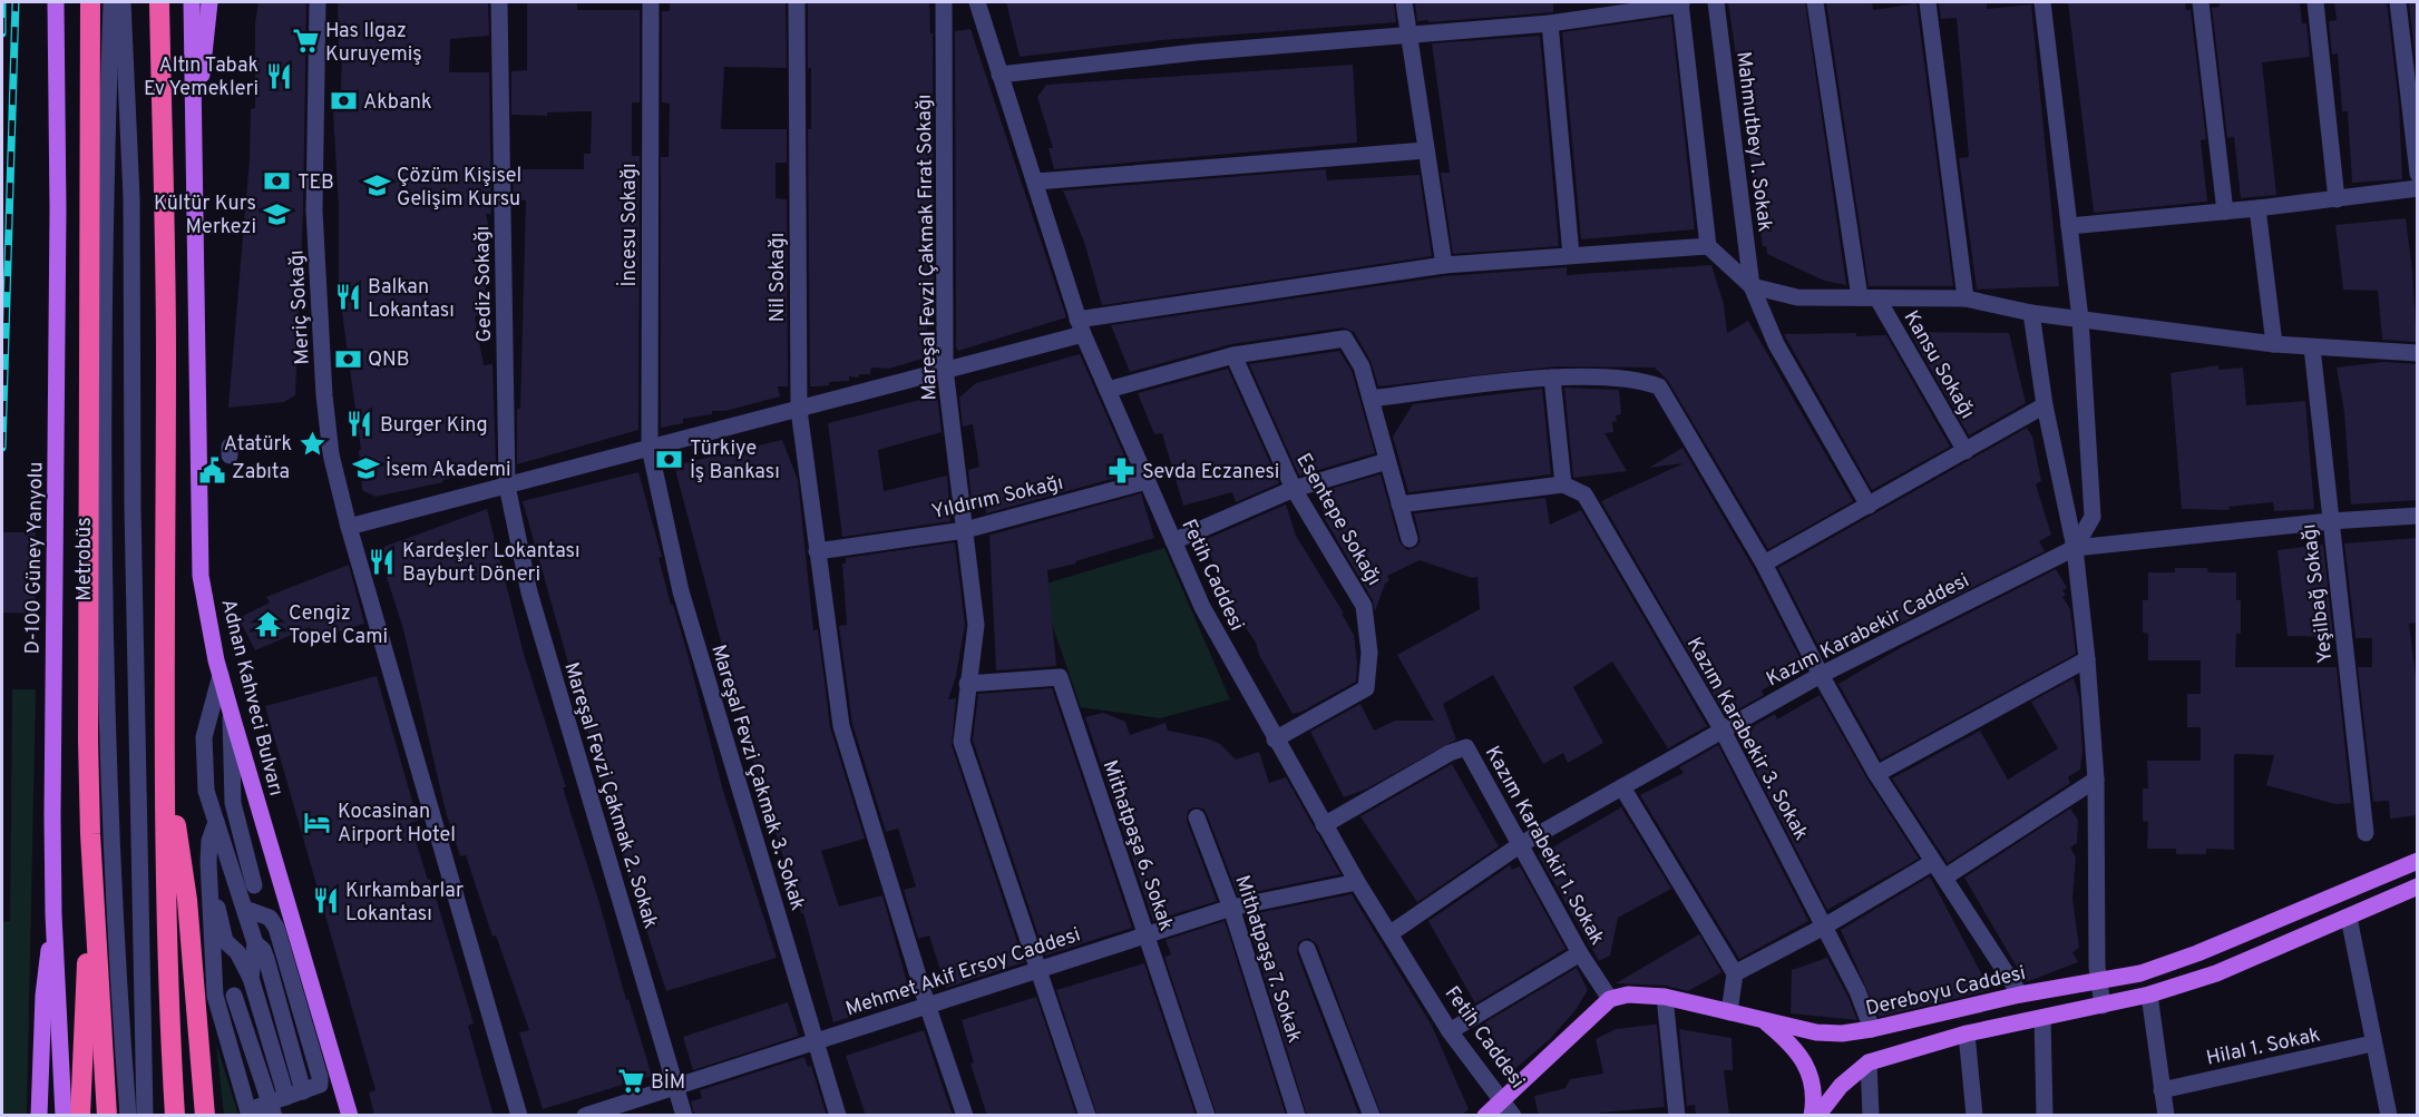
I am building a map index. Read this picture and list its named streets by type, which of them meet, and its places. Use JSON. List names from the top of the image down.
{
  "streets": {
    "main road": ["D-100 Güney Yanyolu", "Adnan Kahveci Bulvarı", "Dereboyu Caddesi"],
    "street": [
      "Mahmutbey 1. Sokak",
      "İncesu Sokağı",
      "Mareşal Fevzi Çakmak Fırat Sokağı",
      "Nil Sokağı",
      "Gediz Sokağı",
      "Meriç Sokağı",
      "Kansu Sokağı",
      "Yıldırım Sokağı",
      "Esentepe Sokağı",
      "Metrobüs",
      "Fetih Caddesi",
      "Yeşilbağ Sokağı",
      "Kazım Karabekir Caddesi",
      "Kazım Karabekir 3. Sokak",
      "Mareşal Fevzi Çakmak 3. Sokak",
      "Mareşal Fevzi Çakmak 2. Sokak",
      "Mithatpaşa 6. Sokak",
      "Kazım Karabekir 1. Sokak",
      "Mithatpaşa 7. Sokak",
      "Mehmet Akif Ersoy Caddesi",
      "Hilal 1. Sokak"
    ]
  },
  "crossings": [
    ["İncesu Sokağı", "Mareşal Fevzi Çakmak 3. Sokak"],
    ["Mareşal Fevzi Çakmak Fırat Sokağı", "Yıldırım Sokağı"],
    ["Mareşal Fevzi Çakmak Fırat Sokağı", "Mithatpaşa 6. Sokak"],
    ["Mareşal Fevzi Çakmak Fırat Sokağı", "Mehmet Akif Ersoy Caddesi"],
    ["Nil Sokağı", "Yıldırım Sokağı"],
    ["Nil Sokağı", "Mehmet Akif Ersoy Caddesi"],
    ["Gediz Sokağı", "Mareşal Fevzi Çakmak 2. Sokak"],
    ["Yıldırım Sokağı", "Fetih Caddesi"],
    ["Esentepe Sokağı", "Fetih Caddesi"],
    ["Fetih Caddesi", "Kazım Karabekir Caddesi"],
    ["Fetih Caddesi", "Kazım Karabekir 1. Sokak"],
    ["Fetih Caddesi", "Mehmet Akif Ersoy Caddesi"],
    ["Yeşilbağ Sokağı", "Kazım Karabekir Caddesi"],
    ["Kazım Karabekir Caddesi", "Kazım Karabekir 3. Sokak"],
    ["Kazım Karabekir Caddesi", "Kazım Karabekir 1. Sokak"],
    ["Kazım Karabekir 3. Sokak", "Dereboyu Caddesi"],
    ["Mareşal Fevzi Çakmak 3. Sokak", "Mehmet Akif Ersoy Caddesi"],
    ["Mareşal Fevzi Çakmak 2. Sokak", "Mehmet Akif Ersoy Caddesi"],
    ["Mithatpaşa 6. Sokak", "Mehmet Akif Ersoy Caddesi"],
    ["Kazım Karabekir 1. Sokak", "Dereboyu Caddesi"],
    ["Mithatpaşa 7. Sokak", "Mehmet Akif Ersoy Caddesi"]
  ],
  "places": {
    "supermarket": ["Has Ilgaz Kuruyemiş", "BİM"],
    "restaurant": [
      "Altın Tabak Ev Yemekleri",
      "Balkan Lokantası",
      "Burger King",
      "Kardeşler Lokantası Bayburt Döneri",
      "Kırkambarlar Lokantası"
    ],
    "bank": [
      "Akbank",
      "TEB",
      "QNB",
      "Türkiye İş Bankası"
    ],
    "school or university": ["Çözüm Kişisel Gelişim Kursu", "Kültür Kurs Merkezi", "İsem Akademi"],
    "place": ["Atatürk"],
    "public building": ["Zabıta"],
    "pharmacy": ["Sevda Eczanesi"],
    "temple": ["Cengiz Topel Cami"],
    "hotel": ["Kocasinan Airport Hotel"]
  }
}
